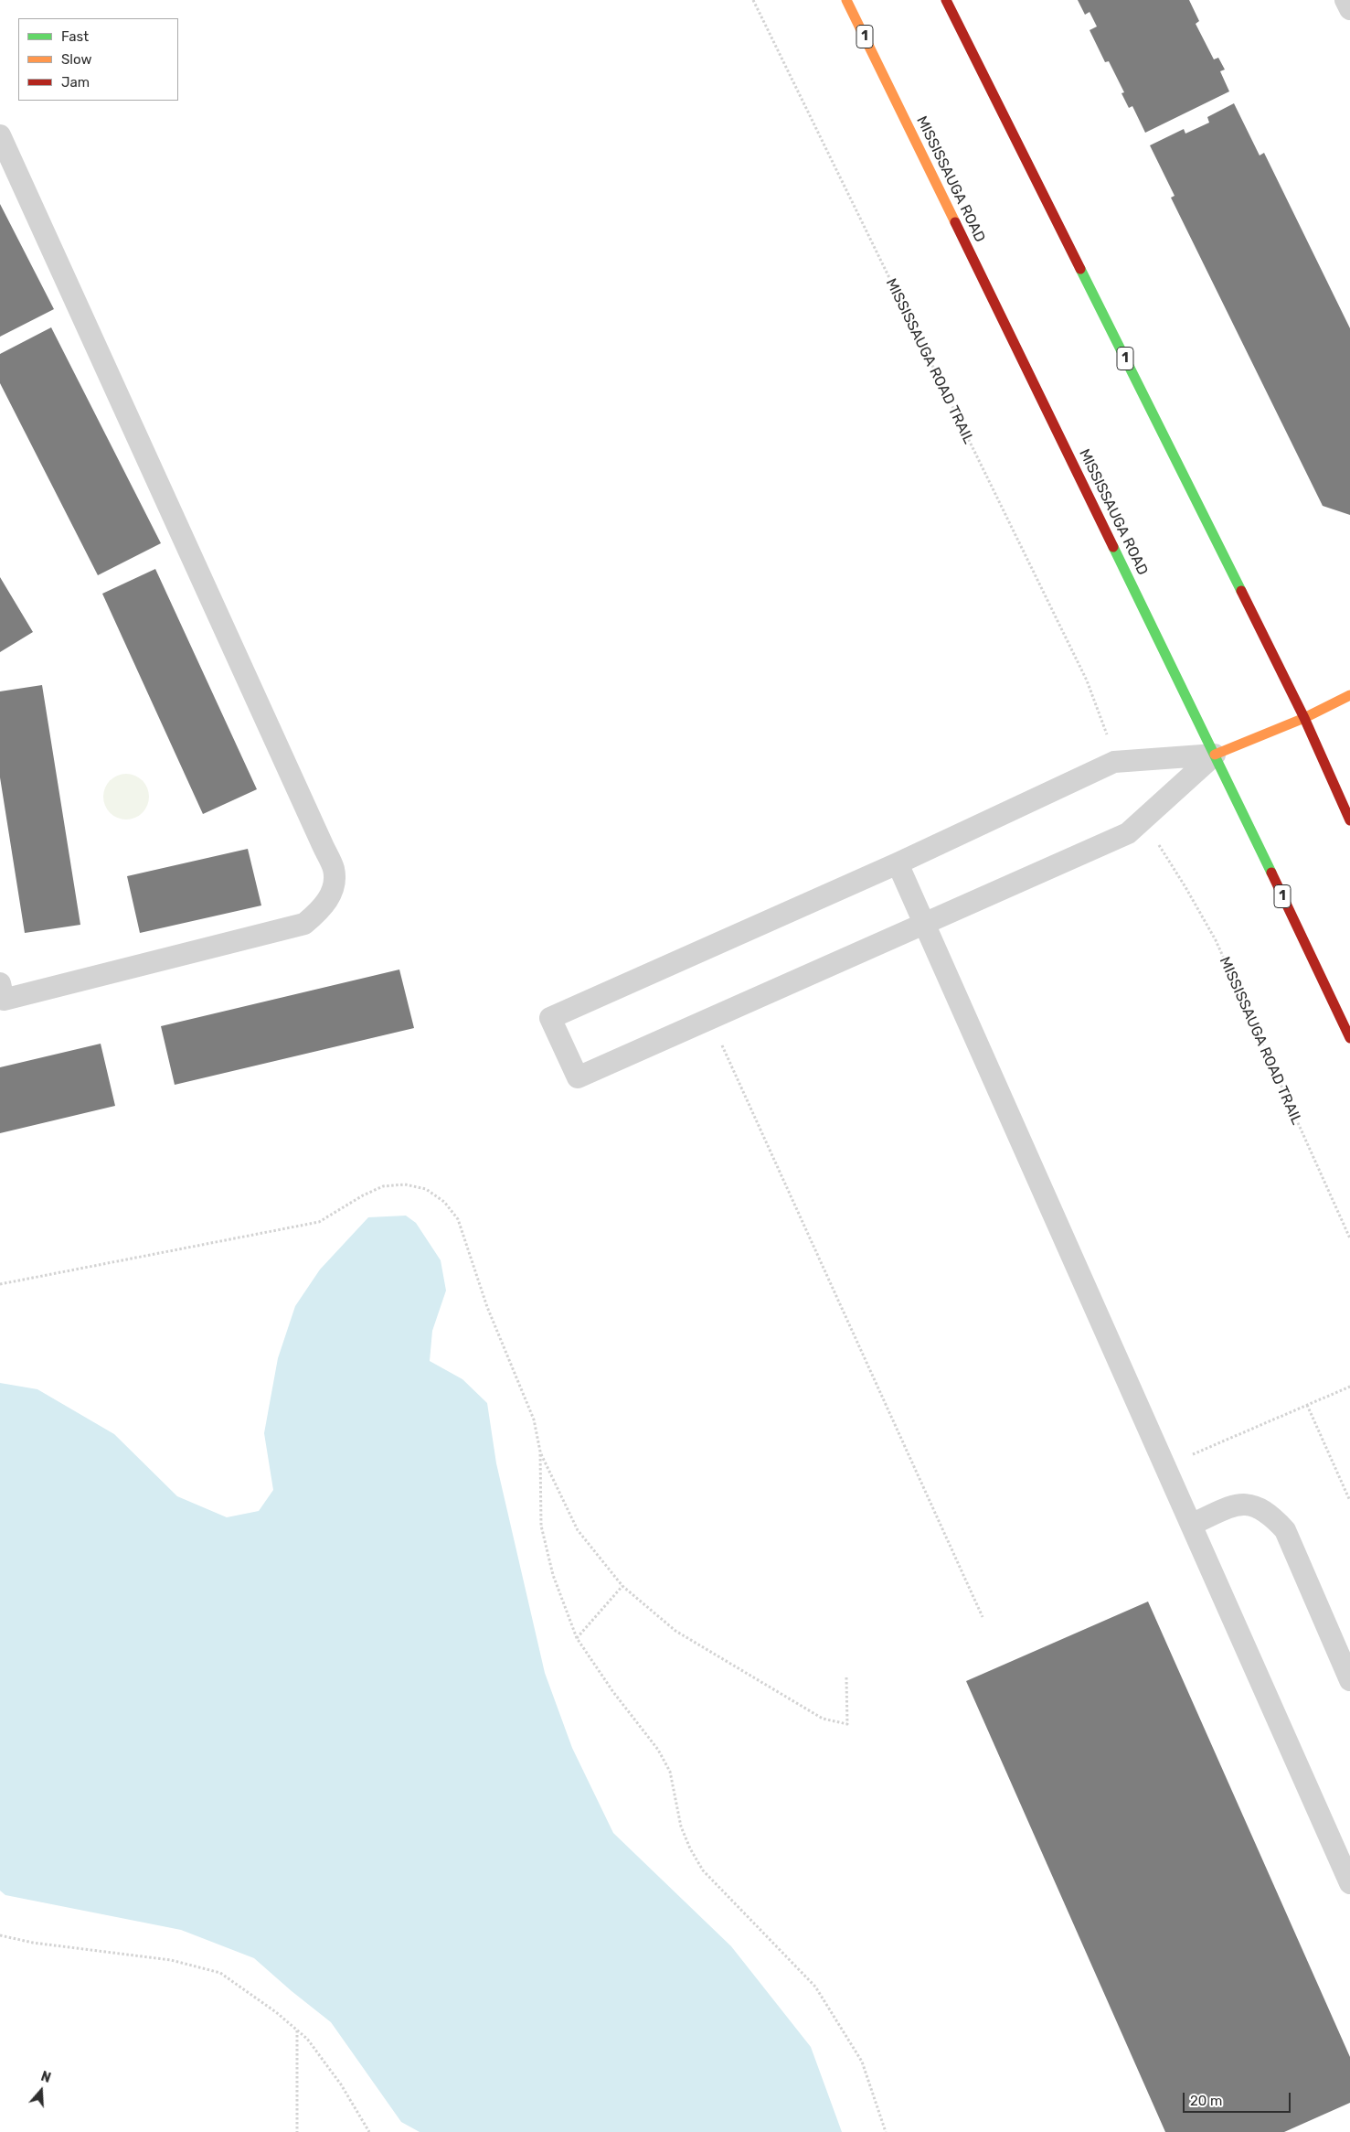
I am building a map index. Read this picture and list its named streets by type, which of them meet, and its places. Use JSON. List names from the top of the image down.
{
  "streets": {
    "main road": ["1", "MISSISSAUGA ROAD"],
    "path": ["MISSISSAUGA ROAD TRAIL"]
  },
  "legend": ["Fast", "Slow", "Jam"],
  "scale_bar": "20 m",
  "north": "top"
}
